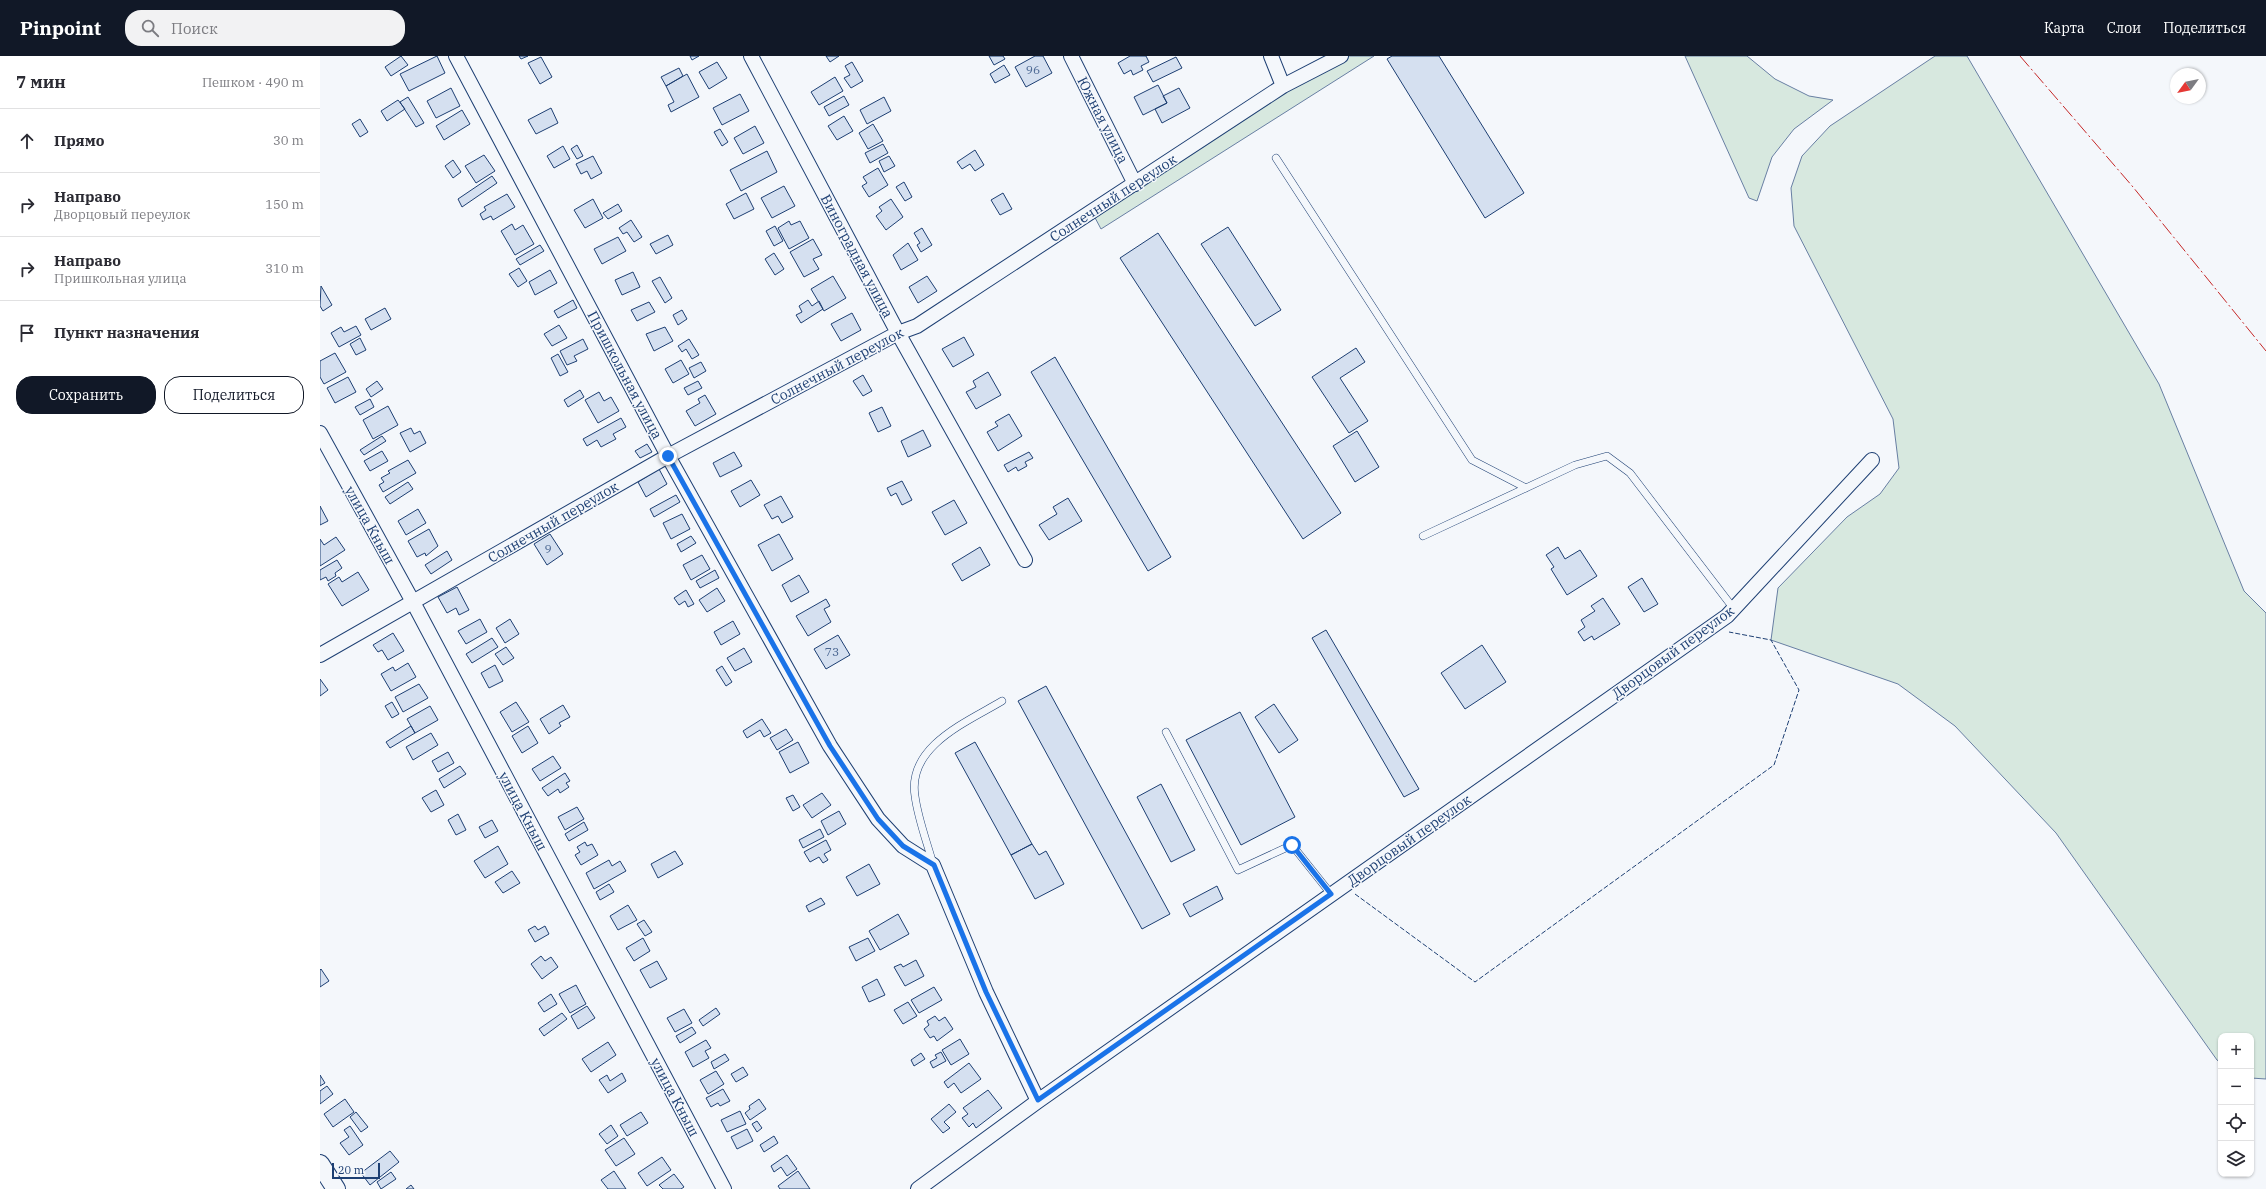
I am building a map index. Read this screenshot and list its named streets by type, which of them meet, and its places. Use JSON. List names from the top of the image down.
{
  "streets": {
    "street": [
      "Южная улица",
      "Солнечный переулок",
      "Виноградная улица",
      "Пришкольная улица",
      "улица Кныш",
      "Дворцовый переулок"
    ]
  },
  "crossings": [
    ["Южная улица", "Солнечный переулок"],
    ["Солнечный переулок", "Виноградная улица"],
    ["Солнечный переулок", "Пришкольная улица"],
    ["Солнечный переулок", "улица Кныш"]
  ],
  "house_numbers": ["96", "9", "73"],
  "scale_bar": "20 m",
  "north": "bottom left",
  "page": {
    "header": "Pinpoint",
    "search": "Поиск",
    "nav": ["Карта", "Слои", "Поделиться"],
    "heading": ["7 мин", "Пешком · 490 m"],
    "list": [
      ["Прямо", "30 m"],
      ["Направо", "Дворцовый переулок", "150 m"],
      ["Направо", "Пришкольная улица", "310 m"],
      "Пункт назначения"
    ],
    "buttons": ["Сохранить", "Поделиться"],
    "map_buttons": ["+", "−"],
    "scale": "20 m"
  }
}
